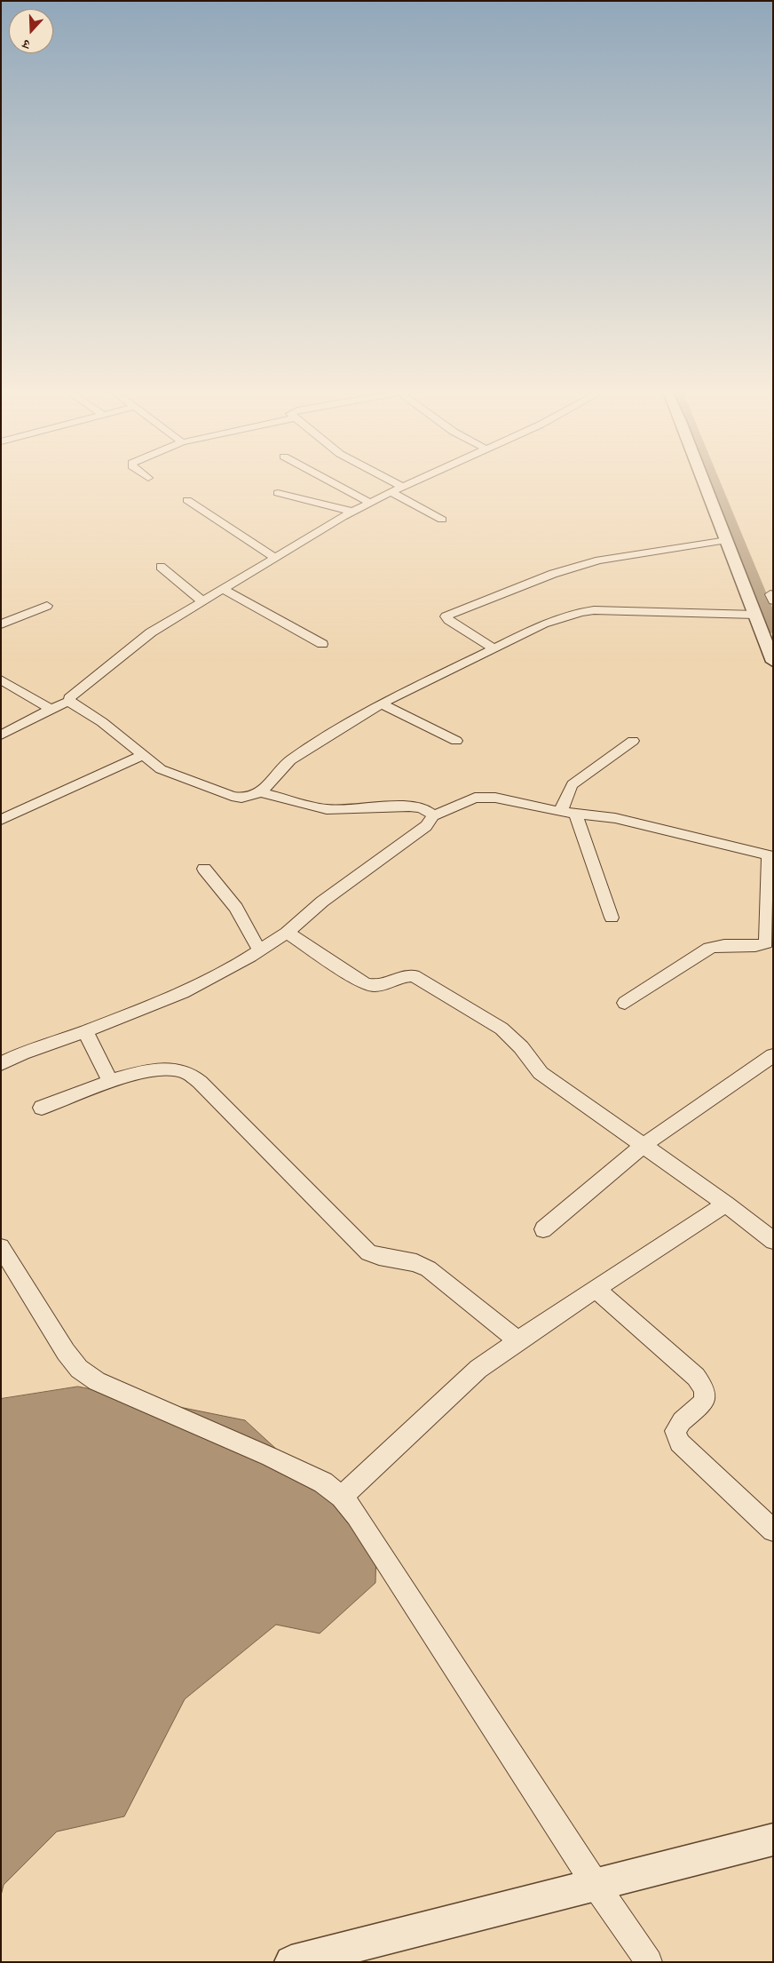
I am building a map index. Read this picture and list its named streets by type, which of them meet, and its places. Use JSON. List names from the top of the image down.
{
  "north": "bottom"
}
